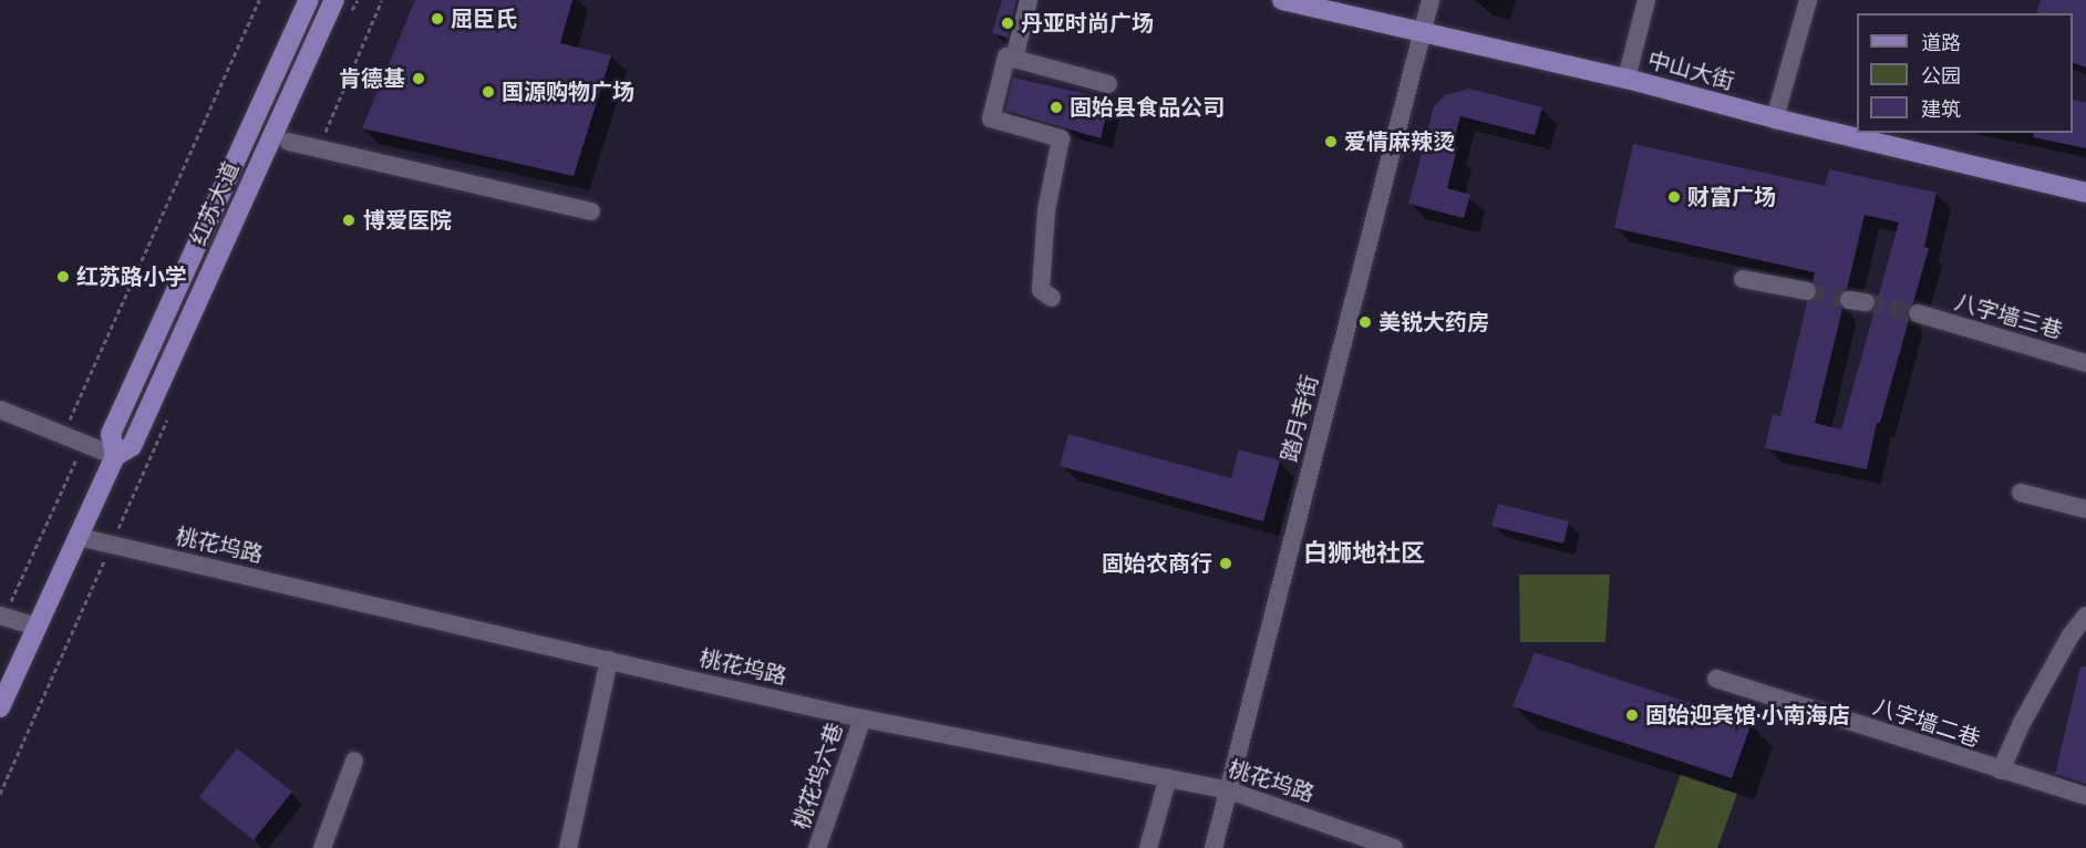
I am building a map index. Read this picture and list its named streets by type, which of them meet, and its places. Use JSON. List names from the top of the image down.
{
  "streets": {
    "main road": ["中山大街", "红苏大道"],
    "street": [
      "八字墙三巷",
      "踏月寺街",
      "桃花坞路",
      "八字墙二巷",
      "桃花坞六巷"
    ]
  },
  "crossings": [
    ["中山大街", "踏月寺街"],
    ["红苏大道", "桃花坞路"],
    ["踏月寺街", "桃花坞路"],
    ["桃花坞路", "桃花坞六巷"]
  ],
  "districts": ["白狮地社区"],
  "places": [
    "屈臣氏",
    "丹亚时尚广场",
    "肯德基",
    "国源购物广场",
    "固始县食品公司",
    "爱情麻辣烫",
    "财富广场",
    "博爱医院",
    "红苏路小学",
    "美锐大药房",
    "固始农商行",
    "固始迎宾馆·小南海店"
  ],
  "legend": ["道路", "公园", "建筑"]
}
